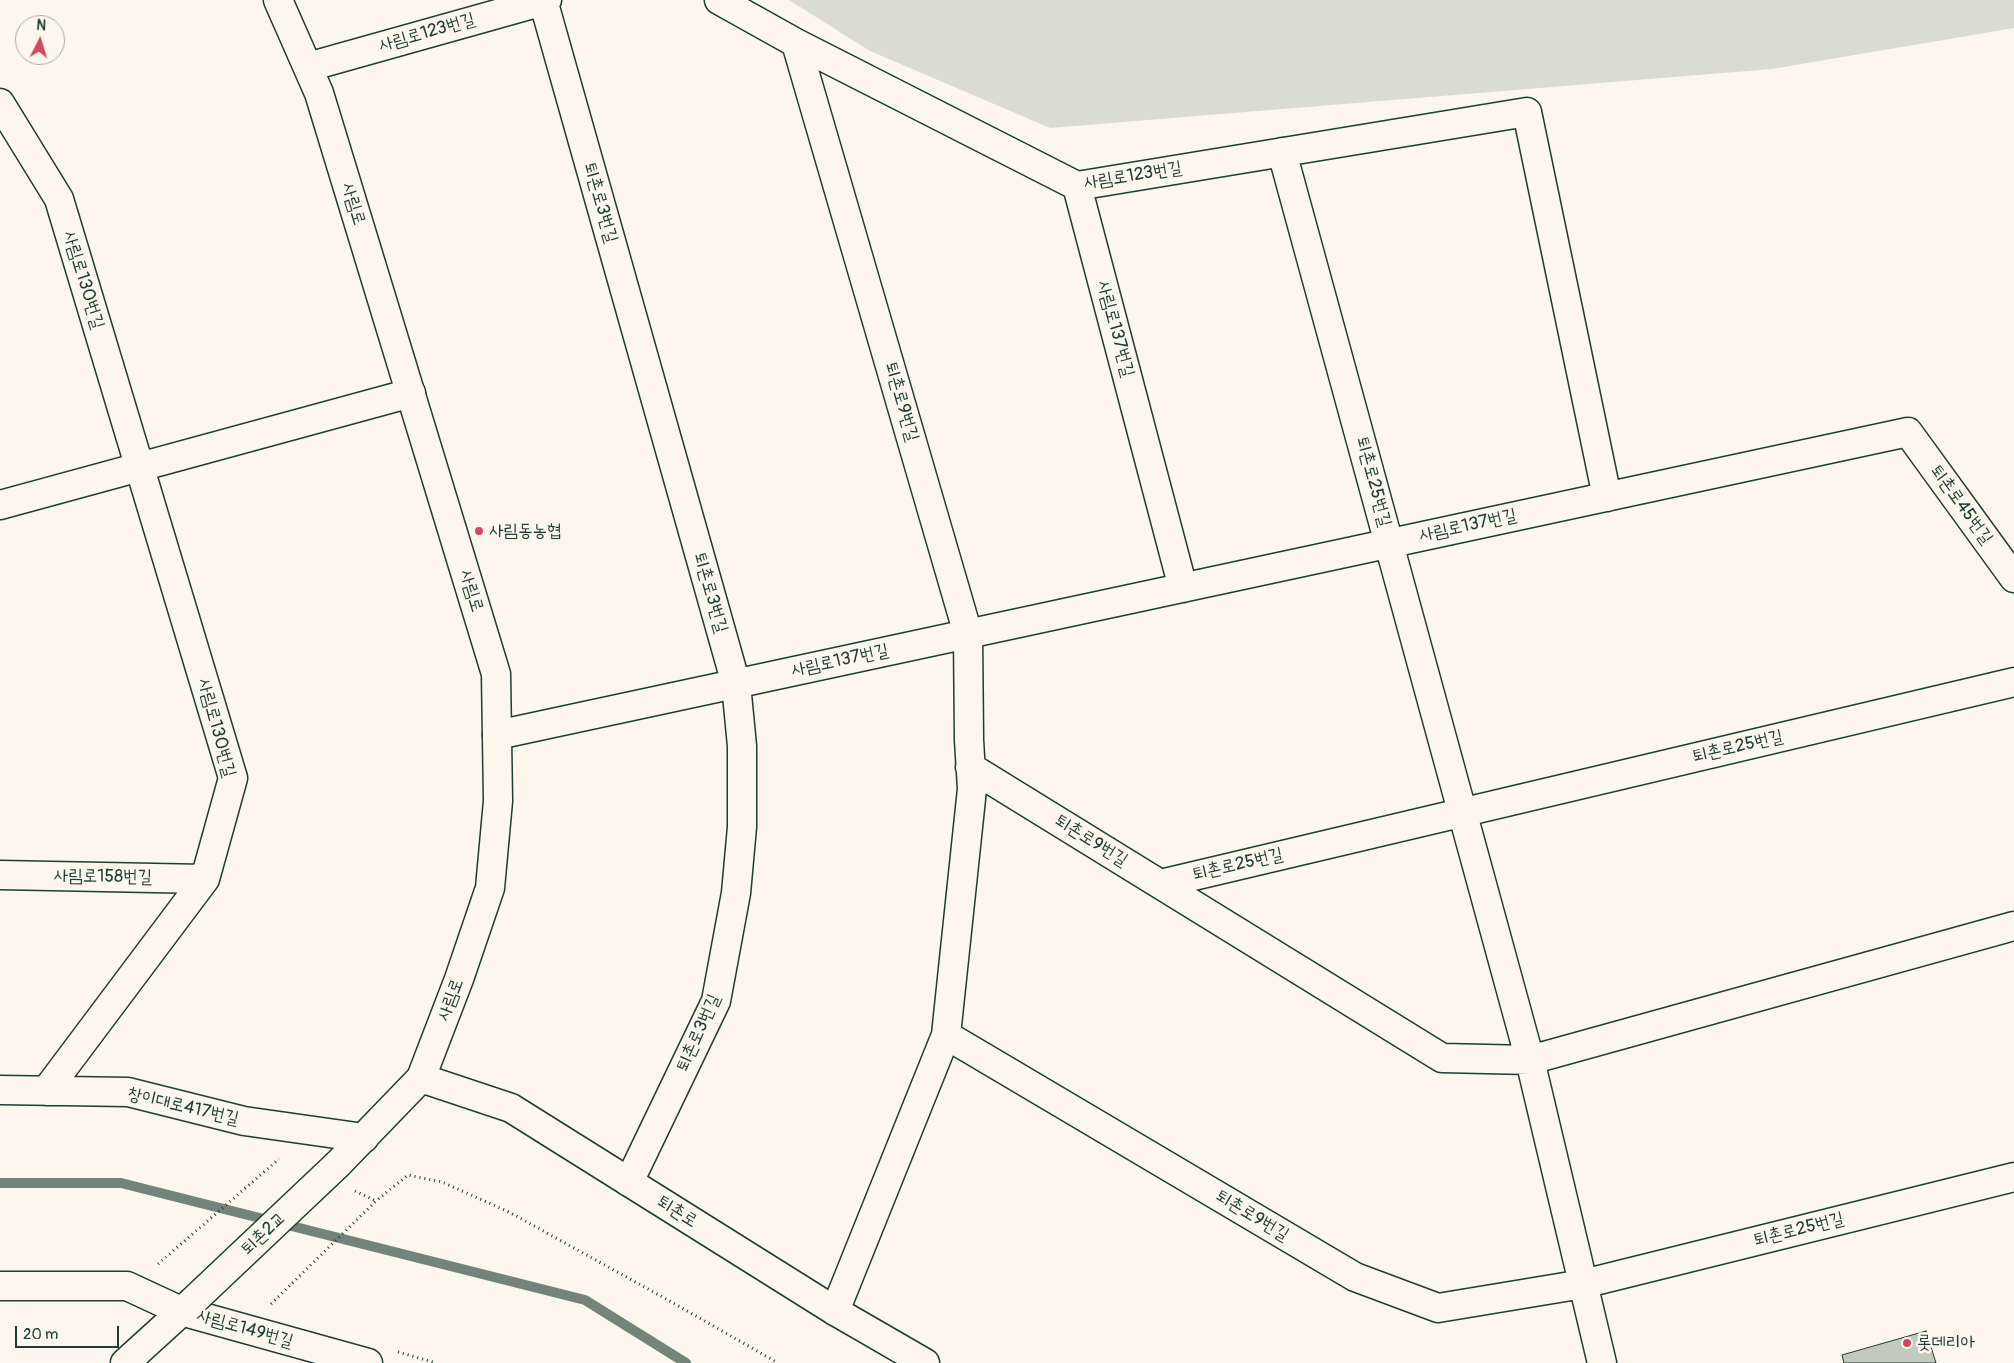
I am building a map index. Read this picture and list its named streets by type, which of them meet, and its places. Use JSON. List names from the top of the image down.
{
  "streets": {
    "street": [
      "사림로123번길",
      "퇴촌로3번길",
      "사림로",
      "사림로130번길",
      "사림로137번길",
      "퇴촌로9번길",
      "퇴촌로25번길",
      "퇴촌로45번길",
      "사림로158번길",
      "창이대로417번길",
      "퇴촌로",
      "퇴촌2교",
      "사림로149번길"
    ]
  },
  "crossings": [
    ["사림로123번길", "퇴촌로3번길"],
    ["사림로123번길", "사림로"],
    ["사림로123번길", "사림로137번길"],
    ["사림로123번길", "퇴촌로9번길"],
    ["사림로123번길", "퇴촌로25번길"],
    ["퇴촌로3번길", "사림로137번길"],
    ["퇴촌로3번길", "퇴촌로"],
    ["사림로", "사림로137번길"],
    ["사림로", "창이대로417번길"],
    ["사림로", "퇴촌로"],
    ["사림로", "퇴촌2교"],
    ["사림로130번길", "사림로158번길"],
    ["사림로130번길", "창이대로417번길"],
    ["사림로137번길", "퇴촌로9번길"],
    ["사림로137번길", "퇴촌로25번길"],
    ["사림로137번길", "퇴촌로45번길"],
    ["퇴촌로9번길", "퇴촌로25번길"],
    ["퇴촌로9번길", "퇴촌로"],
    ["퇴촌2교", "사림로149번길"]
  ],
  "places": ["사림동농협", "롯데리아"],
  "scale_bar": "20 m",
  "north": "top"
}
